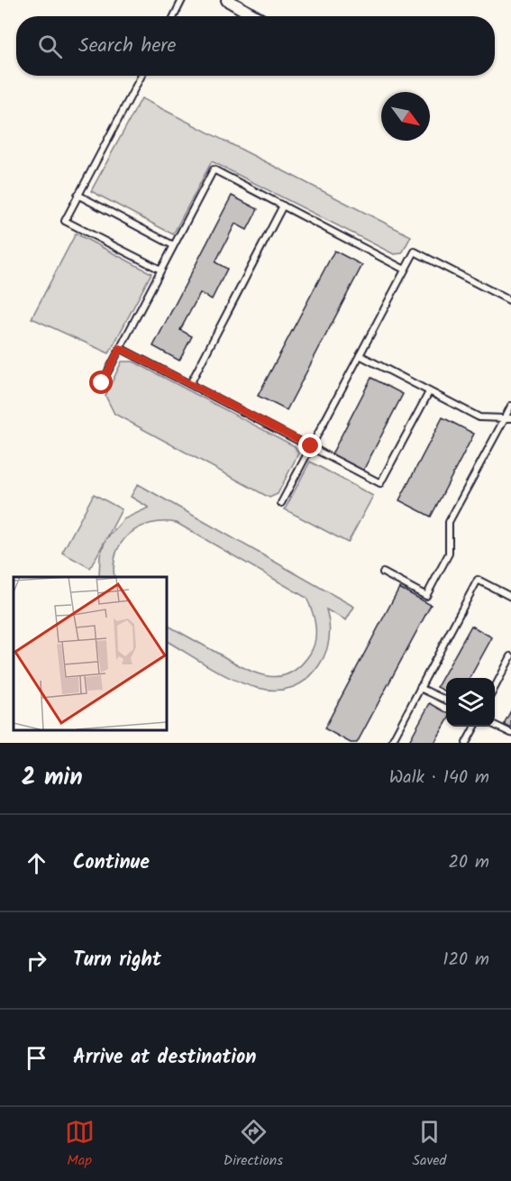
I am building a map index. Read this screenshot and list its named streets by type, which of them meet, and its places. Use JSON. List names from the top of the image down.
{
  "north": "bottom right",
  "page": {
    "search": "Search here",
    "heading": ["2 min", "Walk · 140 m"],
    "list": [
      ["Continue", "20 m"],
      ["Turn right", "120 m"],
      "Arrive at destination"
    ],
    "nav": ["Map", "Directions", "Saved"]
  }
}
